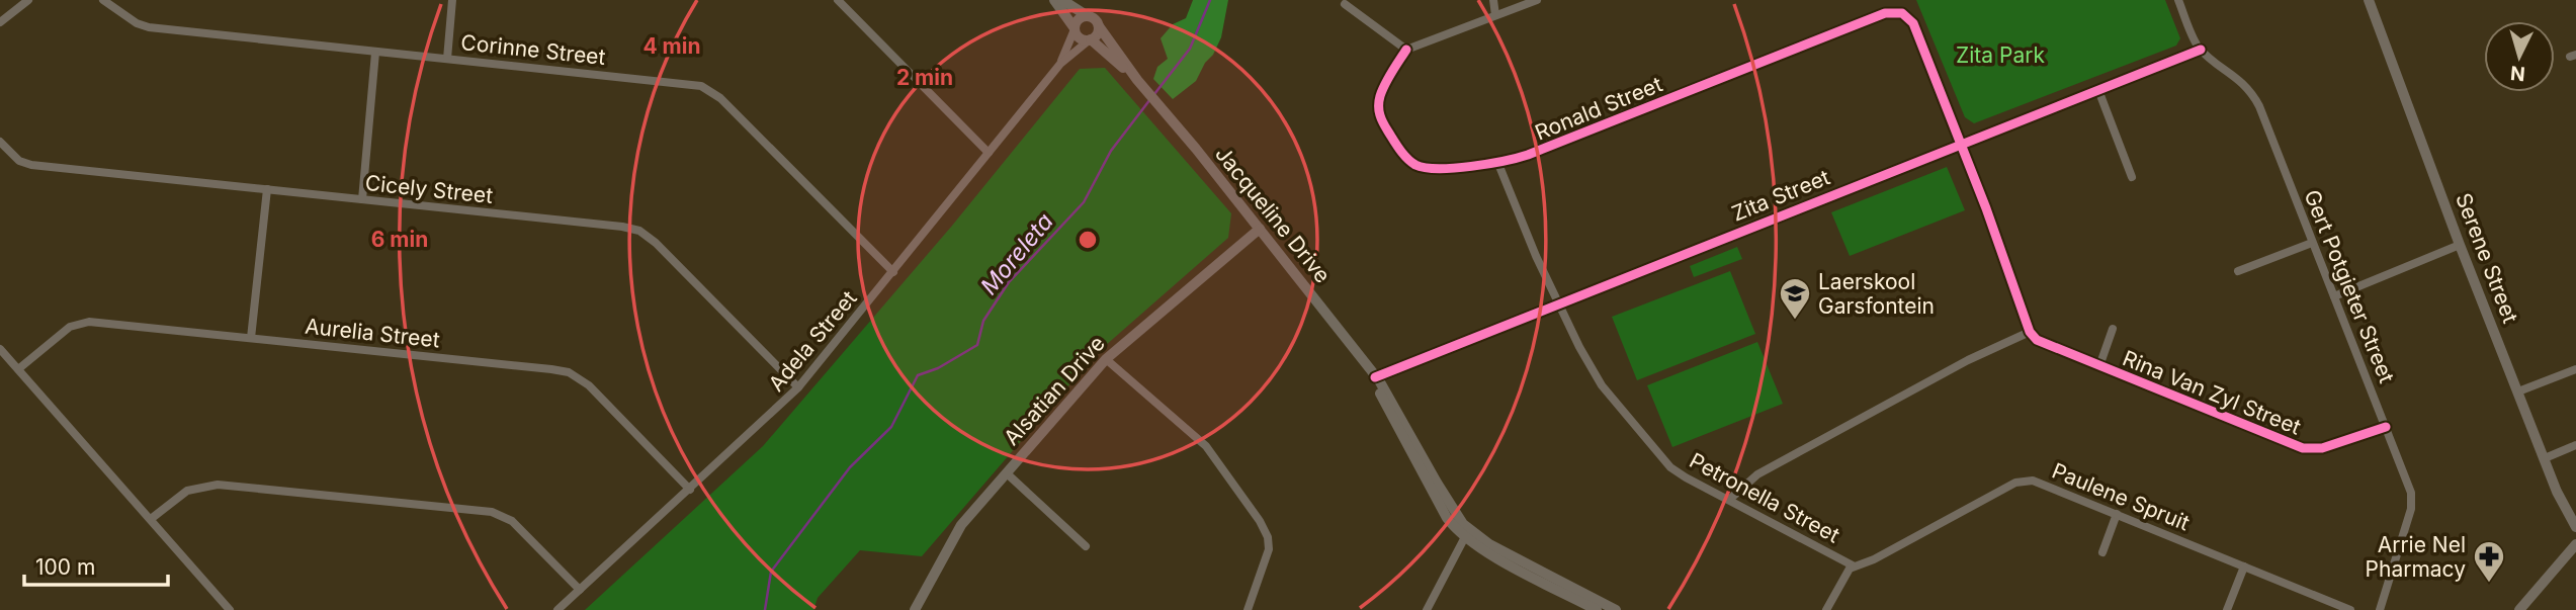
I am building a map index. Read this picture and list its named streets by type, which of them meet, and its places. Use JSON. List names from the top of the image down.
{
  "streets": {
    "street": [
      "Corinne Street",
      "Ronald Street",
      "Cicely Street",
      "Zita Street",
      "Jacqueline Drive",
      "Serene Street",
      "Gert Potgieter Street",
      "Aurelia Street",
      "Adela Street",
      "Alsatian Drive",
      "Rina Van Zyl Street",
      "Paulene Spruit",
      "Petronella Street"
    ]
  },
  "crossings": [
    ["Corinne Street", "Adela Street"],
    ["Ronald Street", "Zita Street"],
    ["Ronald Street", "Petronella Street"],
    ["Cicely Street", "Adela Street"],
    ["Zita Street", "Jacqueline Drive"],
    ["Zita Street", "Gert Potgieter Street"],
    ["Zita Street", "Petronella Street"],
    ["Jacqueline Drive", "Adela Street"],
    ["Jacqueline Drive", "Alsatian Drive"],
    ["Gert Potgieter Street", "Rina Van Zyl Street"],
    ["Aurelia Street", "Adela Street"],
    ["Paulene Spruit", "Petronella Street"]
  ],
  "water": ["Moreleta"],
  "parks": ["Zita Park"],
  "places": {
    "school or university": ["Laerskool Garsfontein"],
    "pharmacy": ["Arrie Nel Pharmacy"]
  },
  "scale_bar": "100 m",
  "north": "bottom",
  "rings": ["4 min", "2 min", "6 min"]
}
